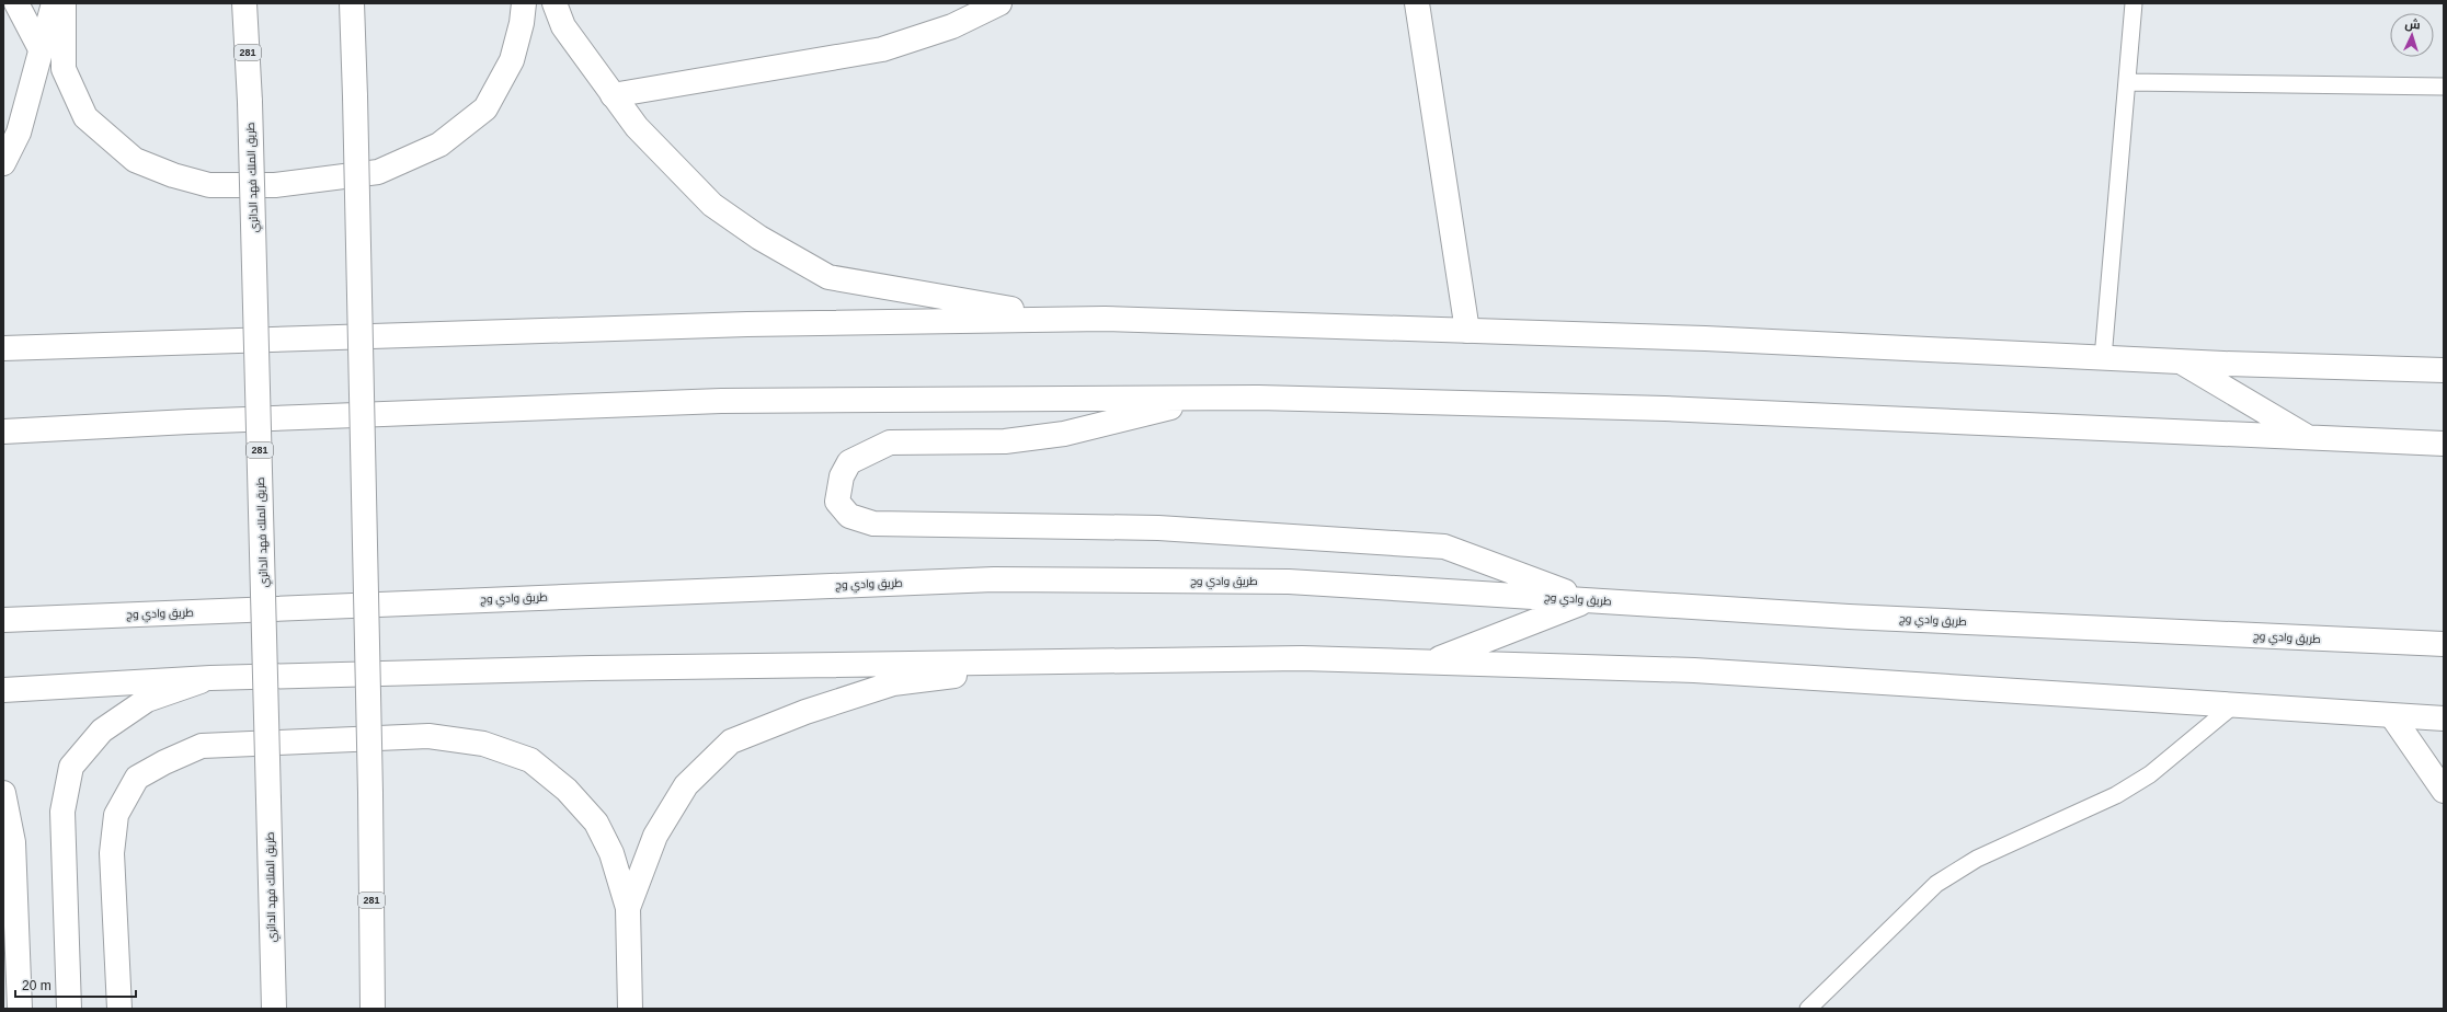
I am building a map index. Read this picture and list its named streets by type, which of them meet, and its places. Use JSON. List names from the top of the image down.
{
  "streets": {
    "main road": ["281", "طريق الملك فهد الدائري", "طريق وادي وج"]
  },
  "scale_bar": "20 m",
  "north": "top"
}
